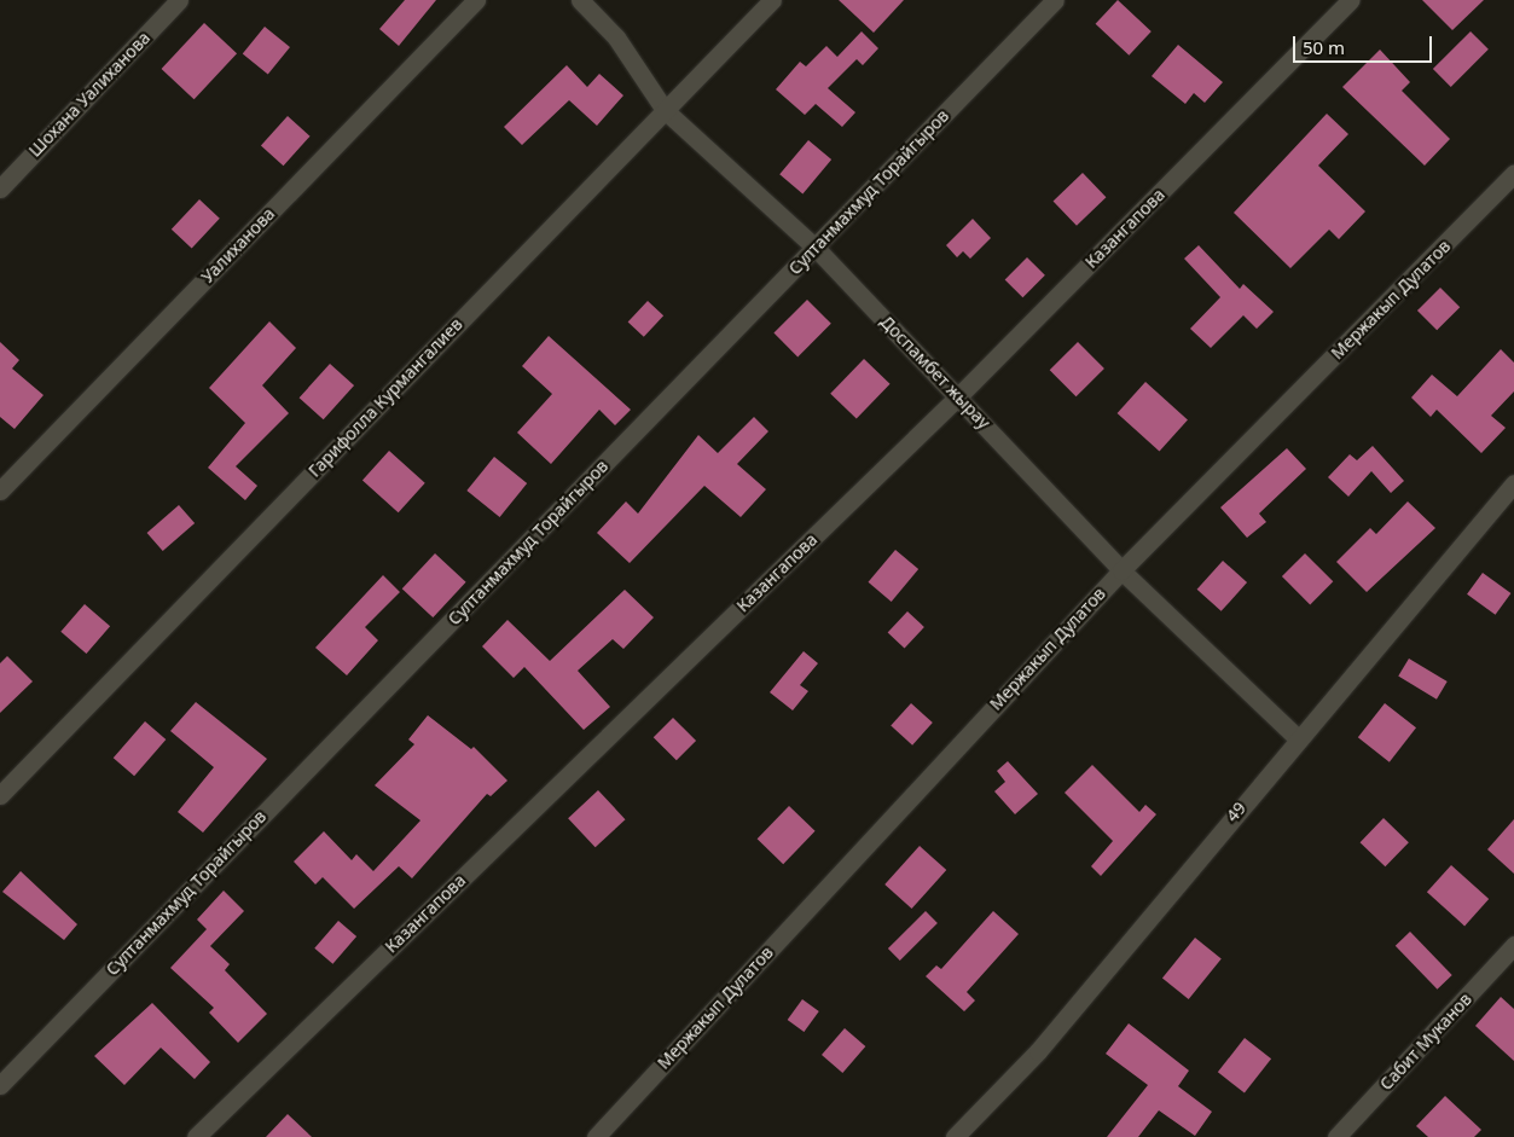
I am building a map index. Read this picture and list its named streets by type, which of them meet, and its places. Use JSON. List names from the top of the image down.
{
  "streets": {
    "street": [
      "Шохана Уалиханова",
      "Султанмахмуд Торайгыров",
      "Казангапова",
      "Уалиханова",
      "Мержакып Дулатов",
      "Доспамбет жырау",
      "Гарифолла Курмангалиев",
      "49",
      "Сабит Муканов"
    ]
  },
  "crossings": [
    ["Султанмахмуд Торайгыров", "Доспамбет жырау"],
    ["Казангапова", "Доспамбет жырау"],
    ["Мержакып Дулатов", "Доспамбет жырау"],
    ["Доспамбет жырау", "Гарифолла Курмангалиев"],
    ["Доспамбет жырау", "49"]
  ],
  "scale_bar": "50 m"
}
